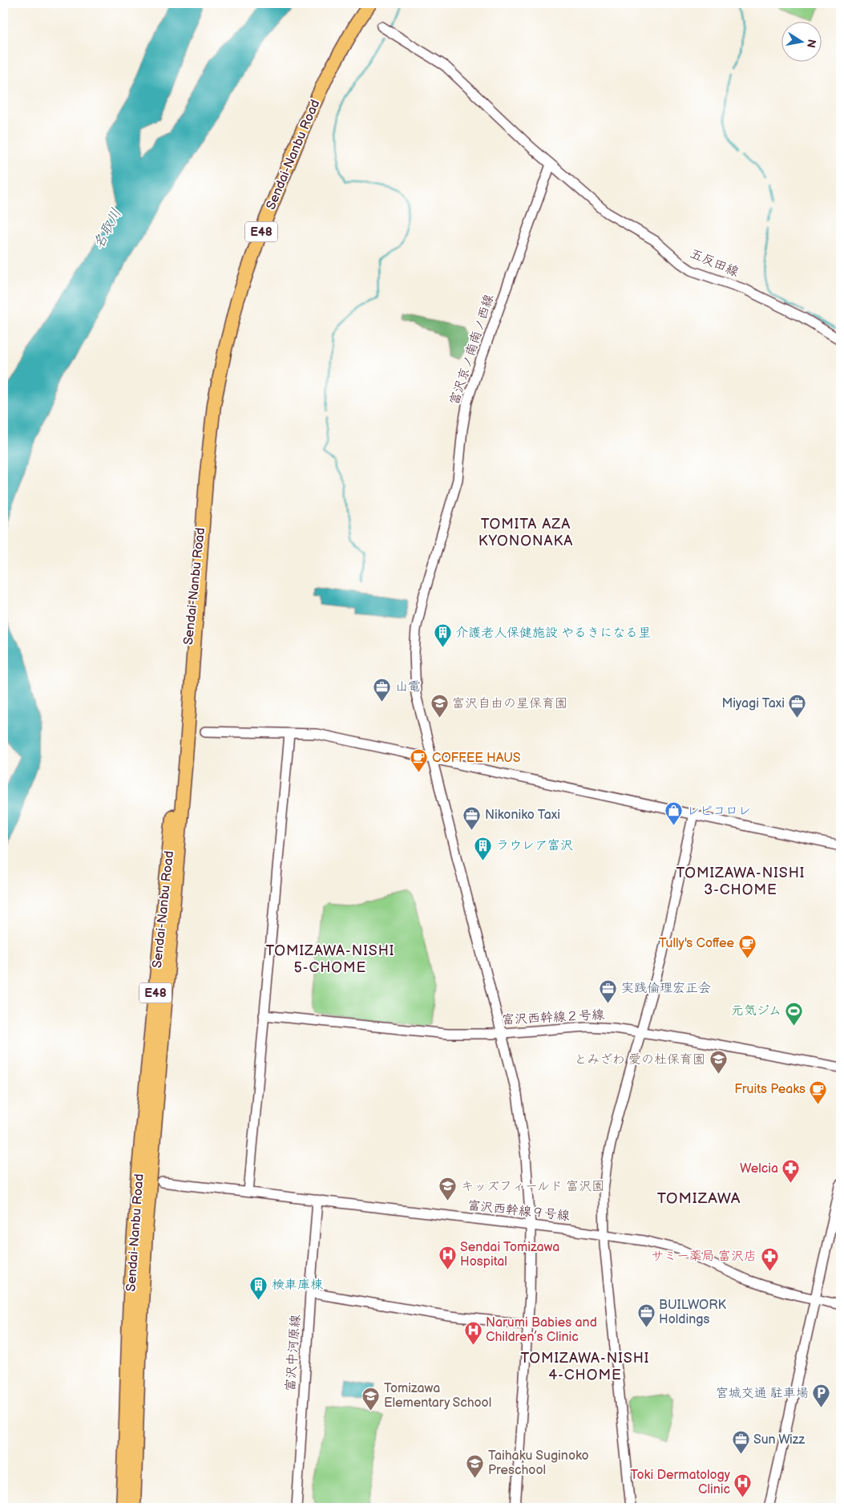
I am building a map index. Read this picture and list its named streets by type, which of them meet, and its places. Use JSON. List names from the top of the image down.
{
  "streets": {
    "highway": ["Sendai-Nanbu Road", "E48"],
    "street": [
      "五反田線",
      "富沢京ノ南南ノ西線",
      "富沢西幹線２号線",
      "富沢西幹線９号線",
      "富沢中河原線"
    ]
  },
  "crossings": [
    ["五反田線", "富沢京ノ南南ノ西線"],
    ["富沢京ノ南南ノ西線", "富沢西幹線２号線"],
    ["富沢京ノ南南ノ西線", "富沢西幹線９号線"],
    ["富沢西幹線９号線", "富沢中河原線"]
  ],
  "districts": [
    "TOMITA AZA KYONONAKA",
    "TOMIZAWA-NISHI 3-CHOME",
    "TOMIZAWA-NISHI 5-CHOME",
    "TOMIZAWA",
    "TOMIZAWA-NISHI 4-CHOME"
  ],
  "water": ["名取川"],
  "places": {
    "building": ["介護老人保健施設 やるきになる里", "ラウレア富沢", "検車庫棟"],
    "office": [
      "山電",
      "Miyagi Taxi",
      "Nikoniko Taxi",
      "実践倫理宏正会",
      "BUILWORK Holdings",
      "Sun Wizz"
    ],
    "school or university": [
      "富沢自由の星保育園",
      "とみざわ 愛の杜保育園",
      "キッズフィールド 富沢園",
      "Tomizawa Elementary School",
      "Taihaku Suginoko Preschool"
    ],
    "cafe": ["COFFEE HAUS", "Tully's Coffee", "Fruits Peaks"],
    "shop": ["レピコロレ"],
    "sports": ["元気ジム"],
    "pharmacy": ["Welcia", "サミー薬局 富沢店"],
    "hospital": ["Sendai Tomizawa Hospital", "Narumi Babies and Children’s Clinic", "Toki Dermatology Clinic"],
    "parking": ["宮城交通 駐車場"]
  },
  "north": "right"
}
